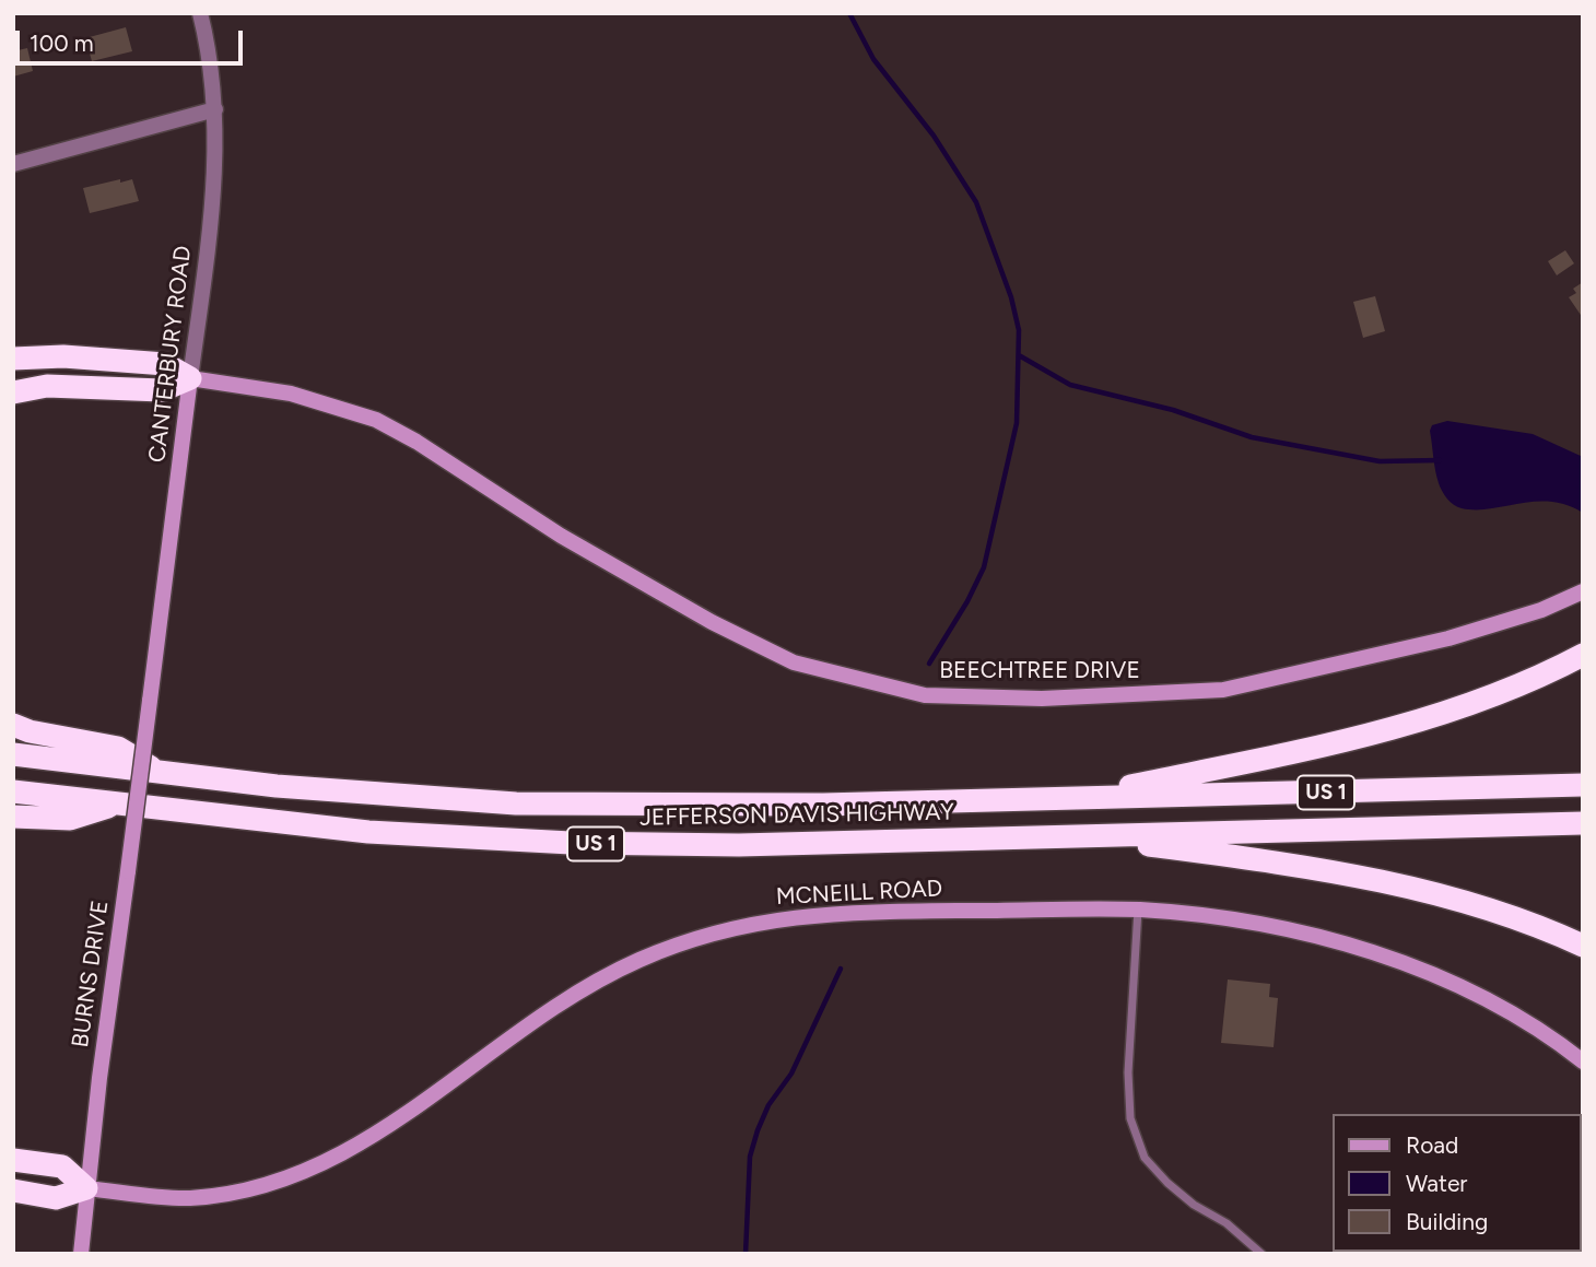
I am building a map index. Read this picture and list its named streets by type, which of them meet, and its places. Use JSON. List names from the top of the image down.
{
  "streets": {
    "highway": ["US 1", "JEFFERSON DAVIS HIGHWAY"],
    "street": [
      "CANTERBURY ROAD",
      "BEECHTREE DRIVE",
      "MCNEILL ROAD",
      "BURNS DRIVE"
    ]
  },
  "crossings": [
    ["CANTERBURY ROAD", "BEECHTREE DRIVE"],
    ["CANTERBURY ROAD", "BURNS DRIVE"],
    ["MCNEILL ROAD", "BURNS DRIVE"]
  ],
  "legend": ["Road", "Water", "Building"],
  "scale_bar": "100 m"
}
